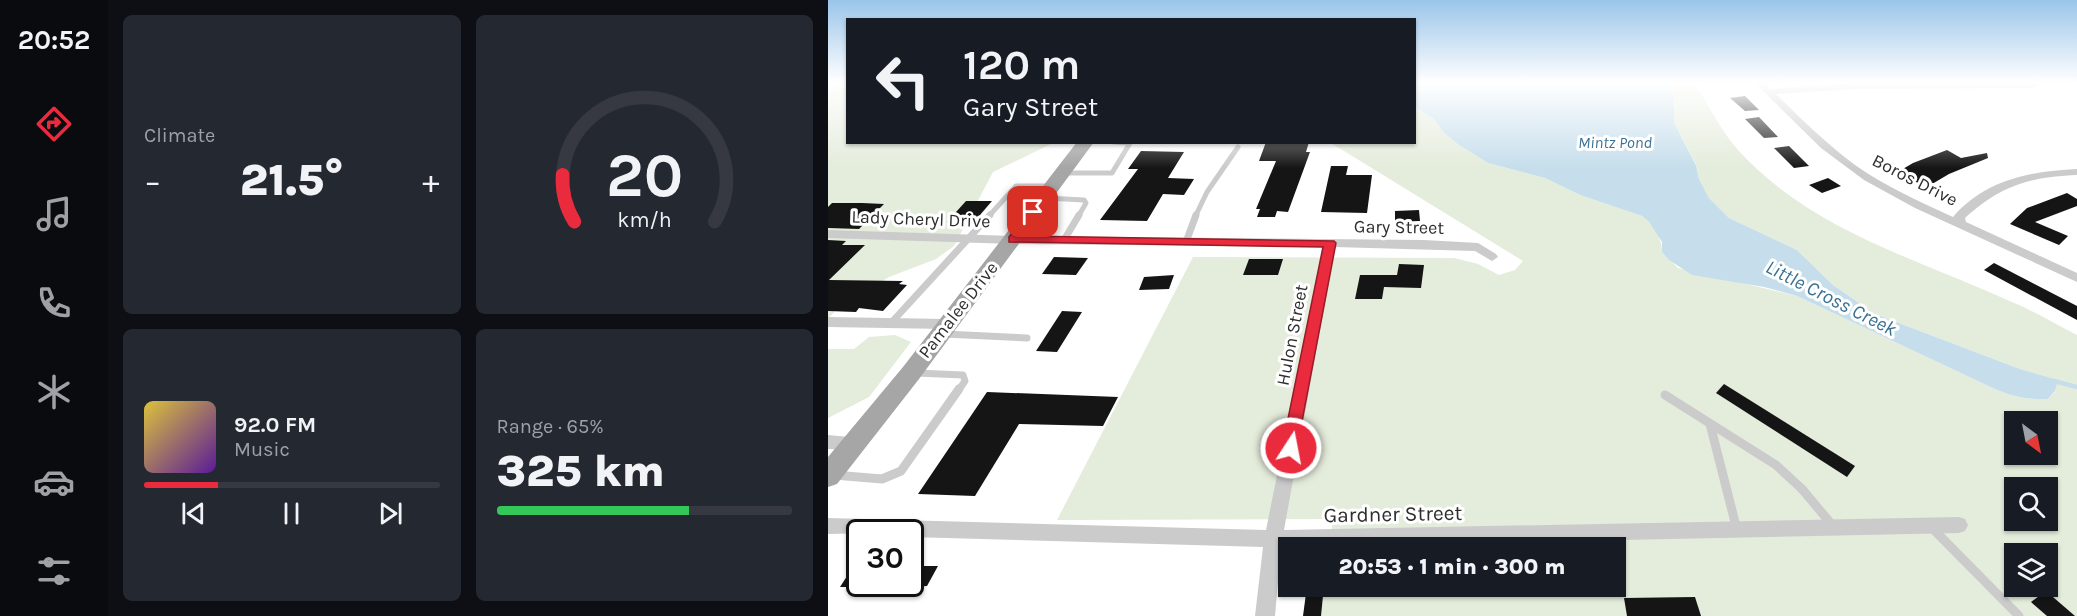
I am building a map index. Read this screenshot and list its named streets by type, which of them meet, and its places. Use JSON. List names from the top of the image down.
{
  "streets": {
    "main road": ["Pamalee Drive"],
    "street": [
      "Boros Drive",
      "Lady Cheryl Drive",
      "Gary Street",
      "Hulon Street",
      "Gardner Street"
    ]
  },
  "crossings": [
    ["Lady Cheryl Drive", "Gary Street"],
    ["Lady Cheryl Drive", "Pamalee Drive"],
    ["Gary Street", "Pamalee Drive"],
    ["Gary Street", "Hulon Street"],
    ["Hulon Street", "Gardner Street"]
  ],
  "water": ["Mintz Pond", "Little Cross Creek"],
  "north": "bottom right",
  "page": {
    "tabs": "20:52",
    "tile": [
      "Climate",
      ["Range · 65%", "325 km"]
    ],
    "turn": ["120 m", "Gary Street"],
    "heat": ["−", "21.5°", "+"],
    "song": ["92.0 FM", "Music"],
    "limit": "30",
    "trip": "20:53 · 1 min · 300 m",
    "gauge": ["20", "km/h"]
  }
}
